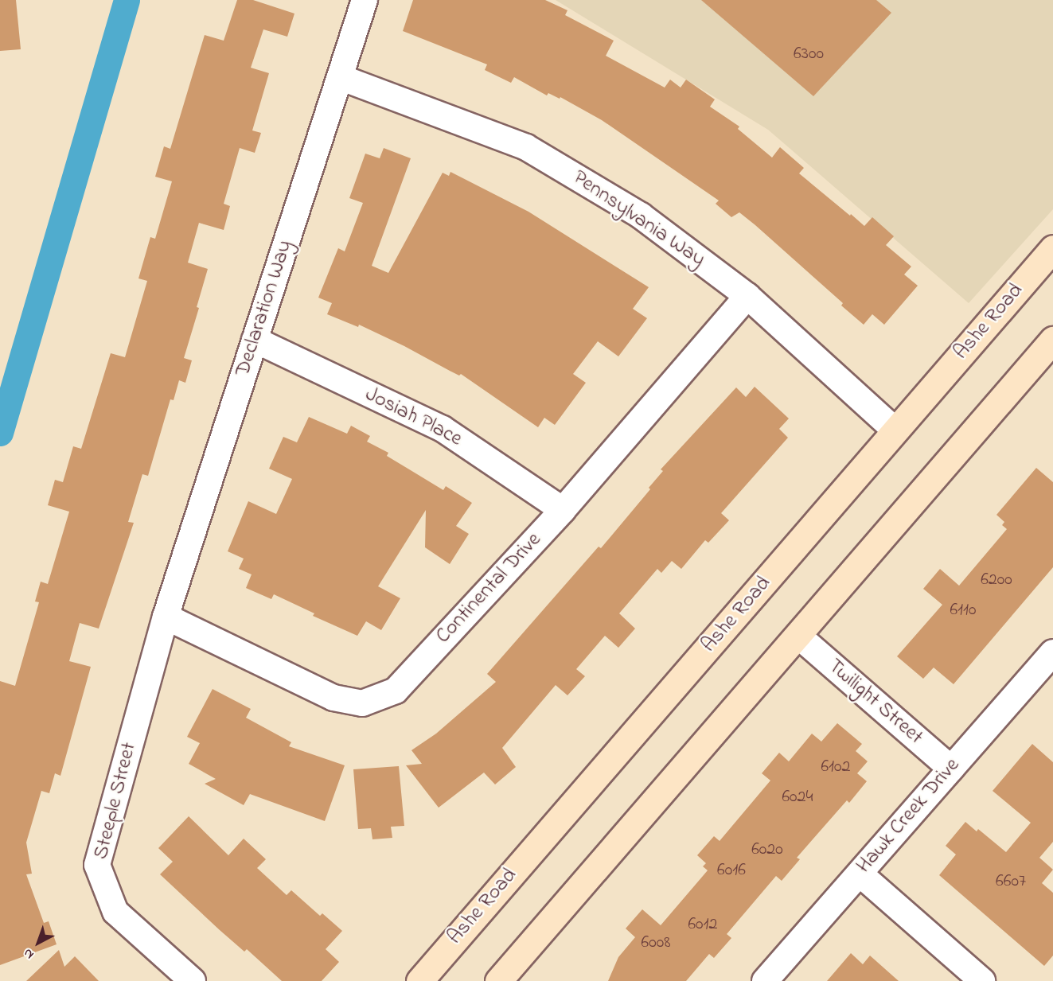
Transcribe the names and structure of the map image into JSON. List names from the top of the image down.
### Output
{
  "streets": {
    "street": [
      "Pennsylvania Way",
      "Declaration Way",
      "Ashe Road",
      "Josiah Place",
      "Continental Drive",
      "Twilight Street",
      "Steeple Street",
      "Hawk Creek Drive"
    ]
  },
  "crossings": [
    ["Pennsylvania Way", "Declaration Way"],
    ["Pennsylvania Way", "Ashe Road"],
    ["Pennsylvania Way", "Continental Drive"],
    ["Declaration Way", "Josiah Place"],
    ["Declaration Way", "Continental Drive"],
    ["Declaration Way", "Steeple Street"],
    ["Josiah Place", "Continental Drive"],
    ["Continental Drive", "Steeple Street"],
    ["Twilight Street", "Hawk Creek Drive"]
  ],
  "house_numbers": [
    "6300",
    "6200",
    "6110",
    "6102",
    "6024",
    "6020",
    "6016",
    "6607",
    "6012",
    "6008"
  ],
  "north": "bottom left"
}
